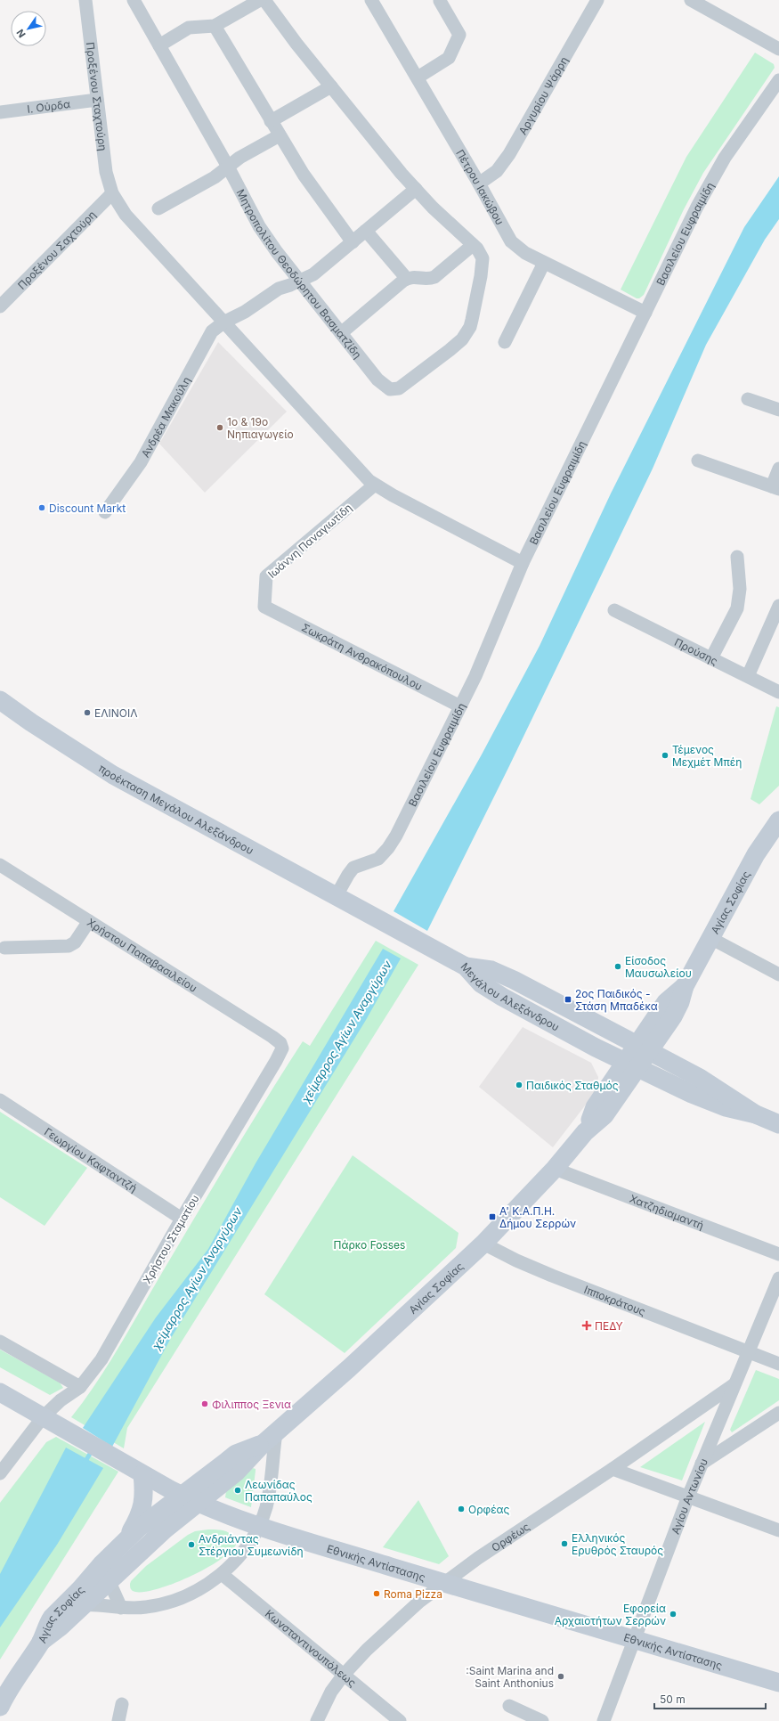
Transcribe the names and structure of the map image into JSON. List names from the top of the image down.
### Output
{
  "streets": {
    "main road": [
      "προέκταση Μεγάλου Αλεξάνδρου",
      "Αγίας Σοφίας",
      "Μεγάλου Αλεξάνδρου",
      "Εθνικής Αντίστασης"
    ],
    "street": [
      "Αργυρίου Ψάρρη",
      "Προξένου Σταχτούρη",
      "Ι. Ούρδα",
      "Πέτρου Ιακώβου",
      "Βασιλείου Ευφραιμίδη",
      "Προξένου Σαχτούρη",
      "Μητροπολίτου Θεοδώρητου Βασματζίδη",
      "Ανδρέα Μακούλη",
      "Ιωάννη Παναγιωτίδη",
      "Προύσης",
      "Σωκράτη Ανθρακόπουλου",
      "Χρήστου Παπαβασιλείου",
      "Γεωργίου Καφταντζή",
      "Χατζηδιαμαντή",
      "Χρήστου Σταματίου",
      "Ιπποκράτους",
      "Αγίου Αντωνίου",
      "Ορφέως",
      "Κωνσταντινουπόλεως"
    ]
  },
  "crossings": [
    ["Αργυρίου Ψάρρη", "Πέτρου Ιακώβου"],
    ["Προξένου Σταχτούρη", "Ι. Ούρδα"],
    ["Προξένου Σταχτούρη", "Προξένου Σαχτούρη"],
    ["Πέτρου Ιακώβου", "Βασιλείου Ευφραιμίδη"],
    ["Βασιλείου Ευφραιμίδη", "Σωκράτη Ανθρακόπουλου"],
    ["Βασιλείου Ευφραιμίδη", "προέκταση Μεγάλου Αλεξάνδρου"],
    ["Μητροπολίτου Θεοδώρητου Βασματζίδη", "Ανδρέα Μακούλη"],
    ["Ιωάννη Παναγιωτίδη", "Σωκράτη Ανθρακόπουλου"],
    ["προέκταση Μεγάλου Αλεξάνδρου", "Μεγάλου Αλεξάνδρου"],
    ["Αγίας Σοφίας", "Μεγάλου Αλεξάνδρου"],
    ["Αγίας Σοφίας", "Χατζηδιαμαντή"],
    ["Αγίας Σοφίας", "Ιπποκράτους"],
    ["Αγίας Σοφίας", "Εθνικής Αντίστασης"],
    ["Χρήστου Παπαβασιλείου", "Χρήστου Σταματίου"],
    ["Γεωργίου Καφταντζή", "Χρήστου Σταματίου"],
    ["Χρήστου Σταματίου", "Εθνικής Αντίστασης"],
    ["Ιπποκράτους", "Αγίου Αντωνίου"],
    ["Αγίου Αντωνίου", "Ορφέως"],
    ["Αγίου Αντωνίου", "Εθνικής Αντίστασης"],
    ["Ορφέως", "Εθνικής Αντίστασης"],
    ["Ορφέως", "Κωνσταντινουπόλεως"]
  ],
  "water": ["χείμαρρος Αγίων Αναργύρων"],
  "parks": ["Πάρκο Fosses"],
  "places": {
    "other": [
      "1ο & 19ο Νηπιαγωγείο",
      "Discount Markt",
      "ΕΛΙΝΟΙΛ",
      "Τέμενος Μεχμέτ Μπέη",
      "Είσοδος Μαυσωλείου",
      "Παιδικός Σταθμός",
      "Φιλιππος Ξενια",
      "Λεωνίδας Παπαπαύλος",
      "Ορφέας",
      "Ελληνικός Ερυθρός Σταυρός",
      "Ανδριάντας Στέργιου Συμεωνίδη",
      "Roma Pizza",
      "Εφορεία Αρχαιοτήτων Σερρών",
      ":Saint Marina and Saint Anthonius"
    ],
    "transit": ["2ος Παιδικός - Στάση Μπαδέκα", "Α' Κ.Α.Π.Η. Δήμου Σερρών"],
    "health": ["ΠΕΔΥ"]
  },
  "scale_bar": "50 m",
  "north": "bottom left"
}
